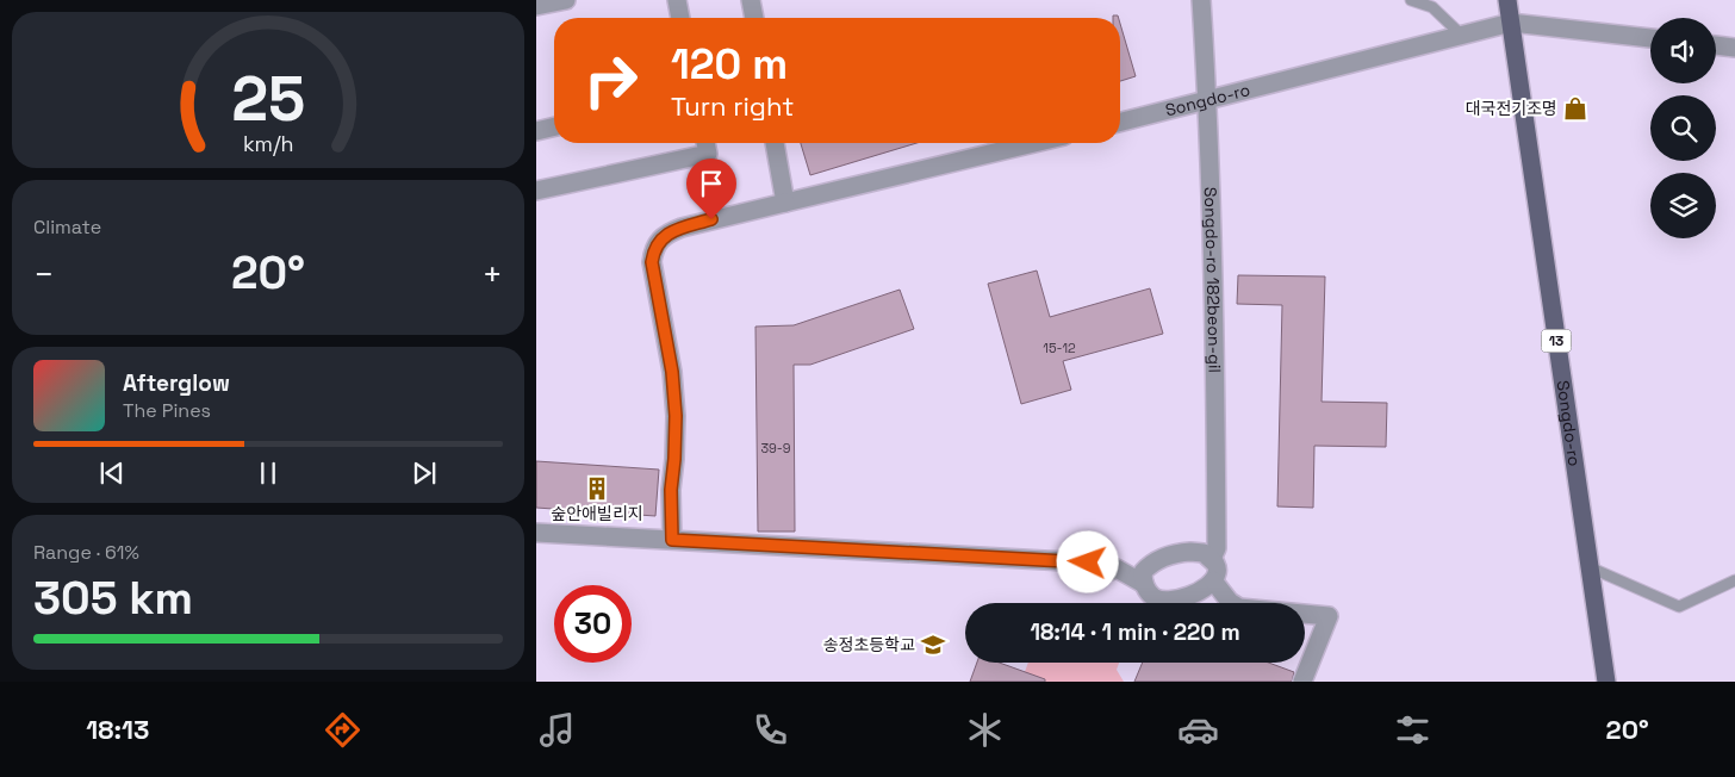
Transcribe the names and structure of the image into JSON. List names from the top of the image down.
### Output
{
  "streets": {
    "main road": ["Songdo-ro", "13"],
    "street": ["Songdo-ro 182beon-gil"]
  },
  "crossings": [
    ["Songdo-ro", "Songdo-ro 182beon-gil"]
  ],
  "places": {
    "shop": ["대국전기조명"],
    "building": ["숲안애빌리지"],
    "school or university": ["송정초등학교"]
  },
  "house_numbers": ["15-12", "39-9"],
  "page": {
    "turn": ["120 m", "Turn right"],
    "tile": [
      "Climate",
      ["Range · 61%", "305 km"]
    ],
    "heat": ["−", "20°", "+"],
    "song": ["Afterglow", "The Pines"],
    "limit": "30",
    "trip": "18:14 · 1 min · 220 m",
    "tabs": ["18:13", "20°"],
    "gauge": ["25", "km/h"]
  }
}
